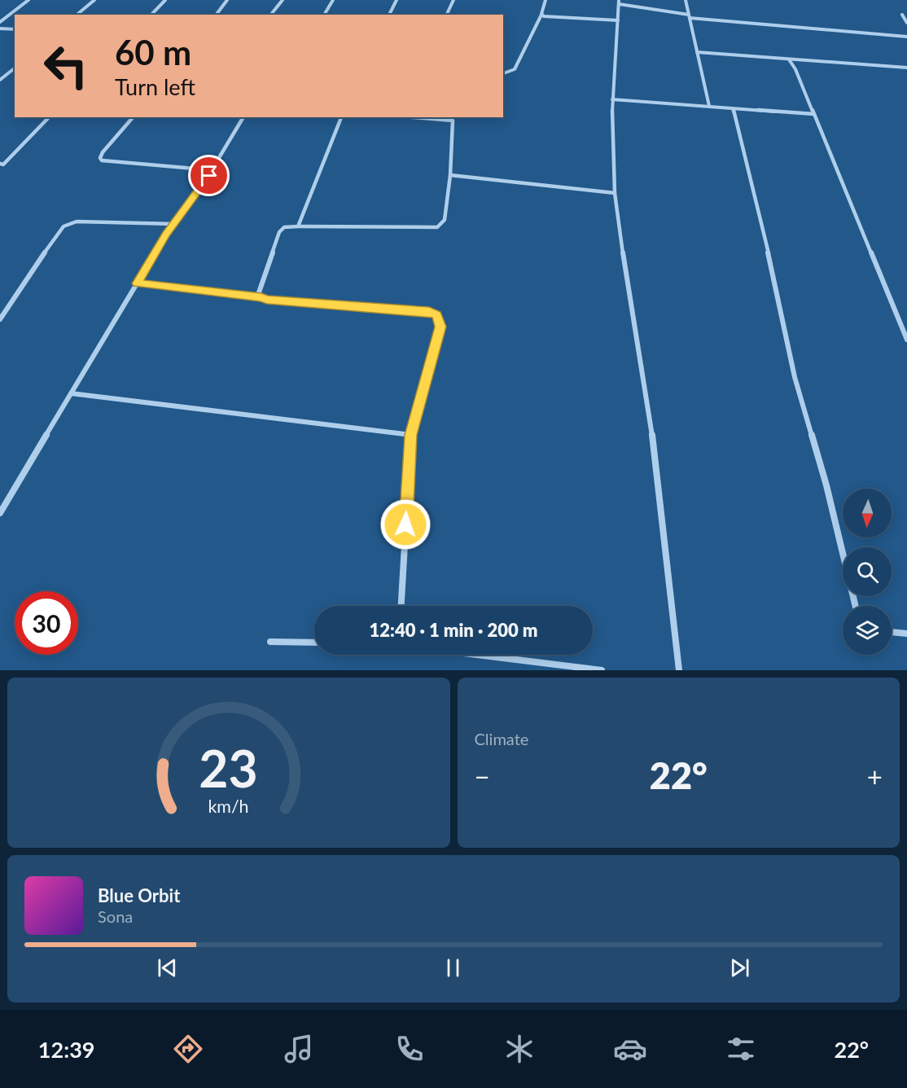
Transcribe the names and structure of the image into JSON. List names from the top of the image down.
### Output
{
  "north": "bottom",
  "page": {
    "turn": ["60 m", "Turn left"],
    "limit": "30",
    "trip": "12:40 · 1 min · 200 m",
    "tile": "Climate",
    "heat": ["−", "22°", "+"],
    "song": ["Blue Orbit", "Sona"],
    "tabs": ["12:39", "22°"],
    "gauge": ["23", "km/h"]
  }
}
